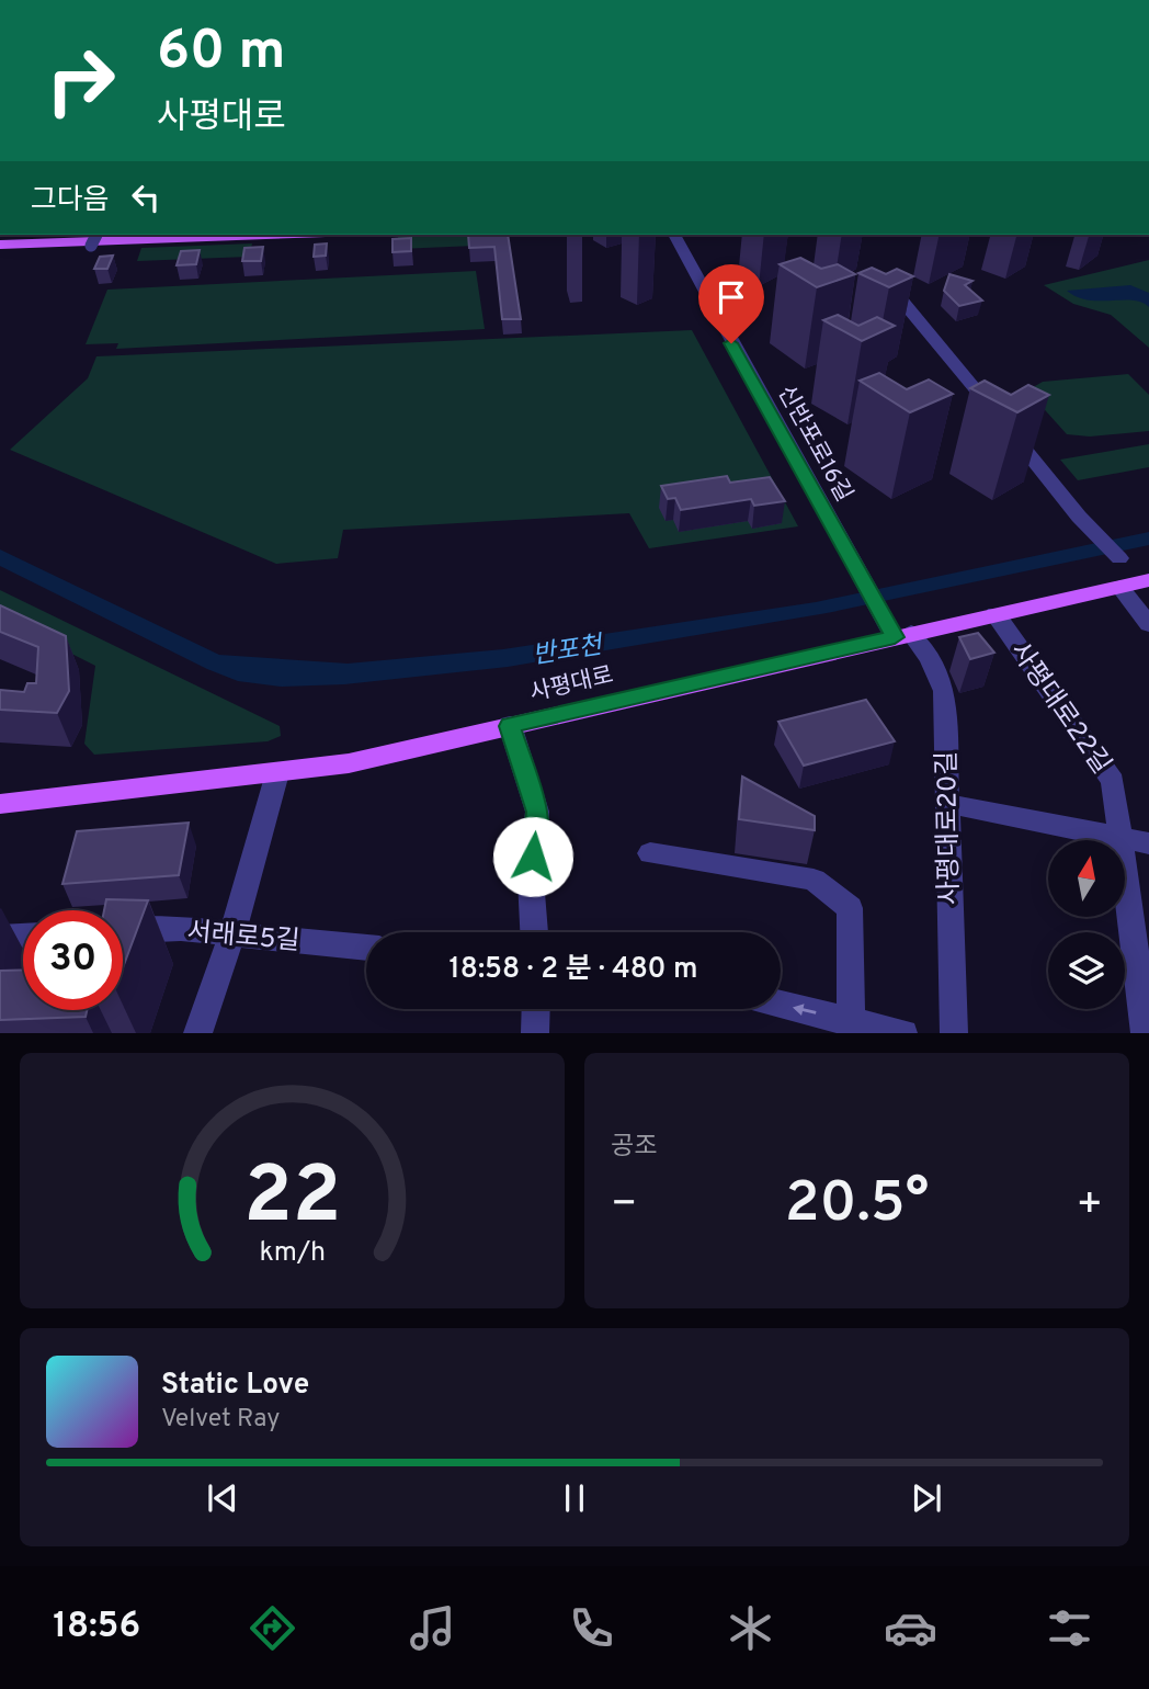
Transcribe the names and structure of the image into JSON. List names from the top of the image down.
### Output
{
  "streets": {
    "main road": ["사평대로"],
    "street": [
      "신반포로16길",
      "사평대로22길",
      "사평대로20길",
      "서래로5길"
    ]
  },
  "crossings": [
    ["신반포로16길", "사평대로"],
    ["신반포로16길", "사평대로20길"],
    ["사평대로", "사평대로22길"],
    ["사평대로", "사평대로20길"]
  ],
  "water": ["반포천"],
  "north": "top",
  "page": {
    "turn": ["60 m", "사평대로"],
    "then": "그다음",
    "limit": "30",
    "trip": "18:58 · 2 분 · 480 m",
    "tile": "공조",
    "heat": ["−", "20.5°", "+"],
    "song": ["Static Love", "Velvet Ray"],
    "tabs": "18:56",
    "gauge": ["22", "km/h"]
  }
}
